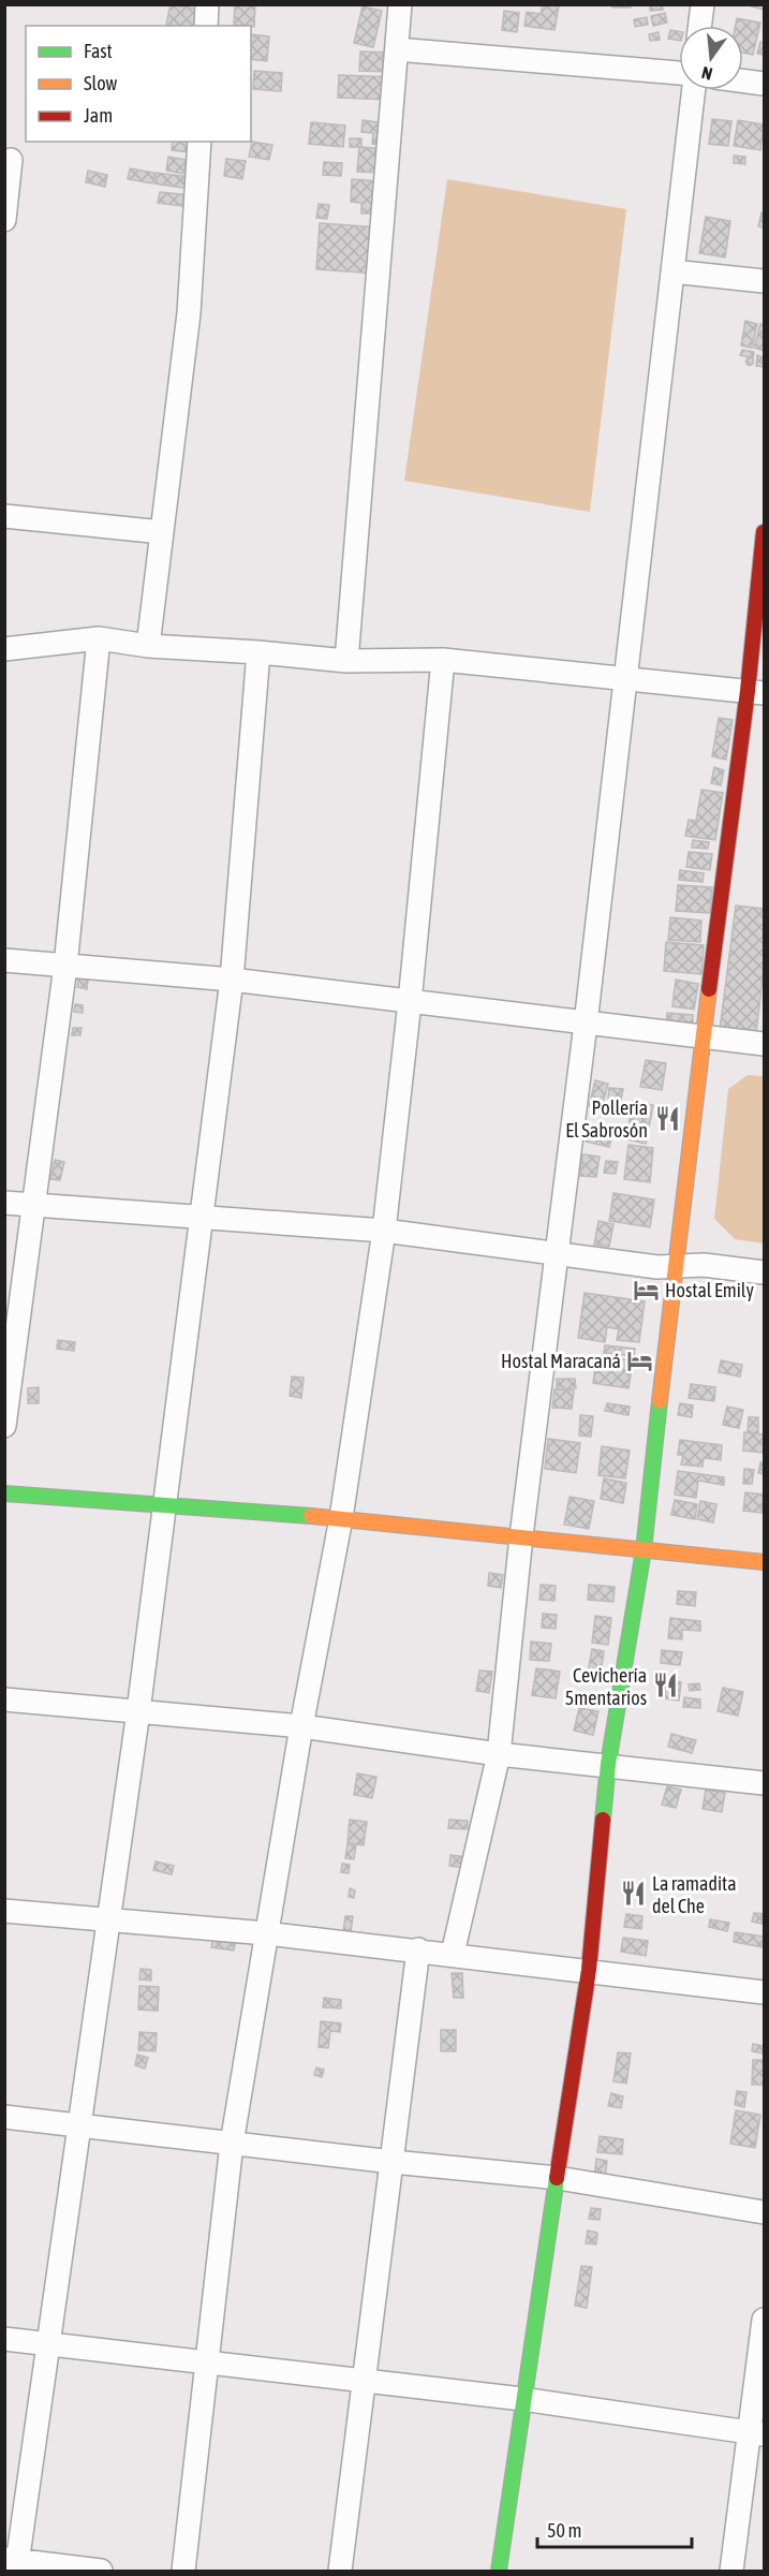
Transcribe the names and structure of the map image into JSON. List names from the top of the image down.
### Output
{
  "places": {
    "restaurant": ["Pollería El Sabrosón", "Cevichería 5mentarios", "La ramadita del Che"],
    "hotel": ["Hostal Emily", "Hostal Maracaná"]
  },
  "legend": ["Fast", "Slow", "Jam"],
  "scale_bar": "50 m",
  "north": "bottom"
}
